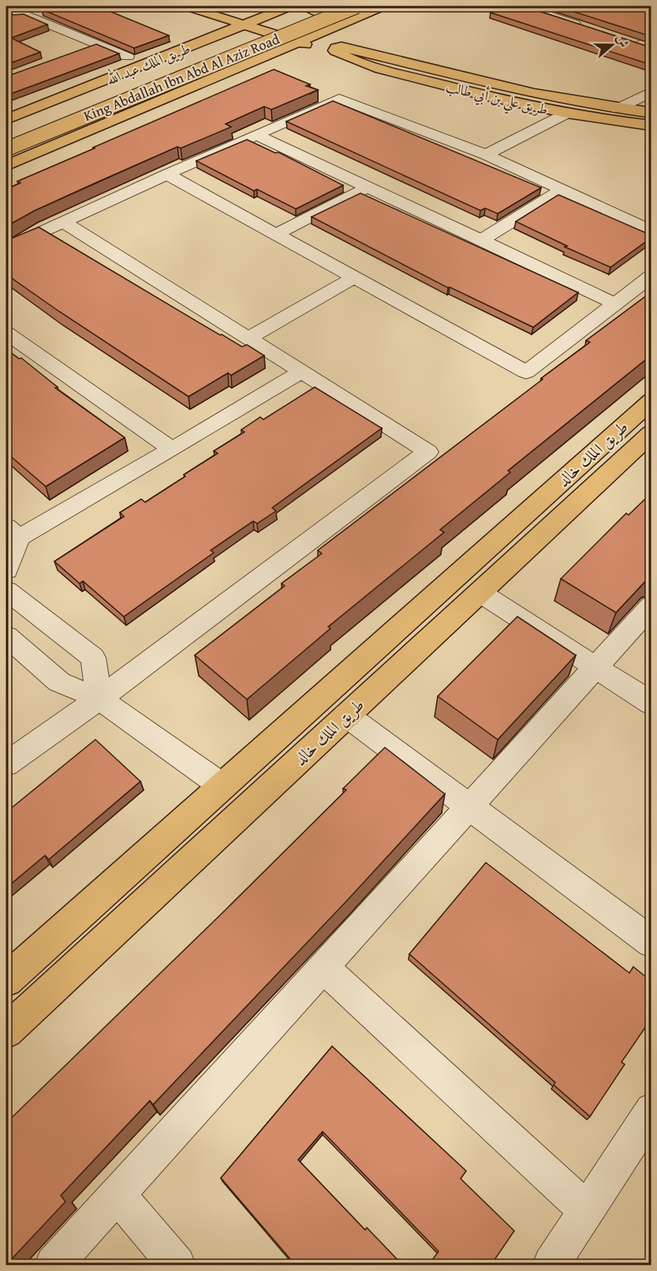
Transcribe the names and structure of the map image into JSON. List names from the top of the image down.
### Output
{
  "streets": {
    "main road": [
      "طريق الملك عبد الله",
      "King Abdallah Ibn Abd Al Aziz Road",
      "طريق علي بن أبي طالب",
      "طريق الملك خالد"
    ]
  },
  "crossings": [
    ["طريق الملك عبد الله", "طريق علي بن أبي طالب"]
  ],
  "north": "right"
}
